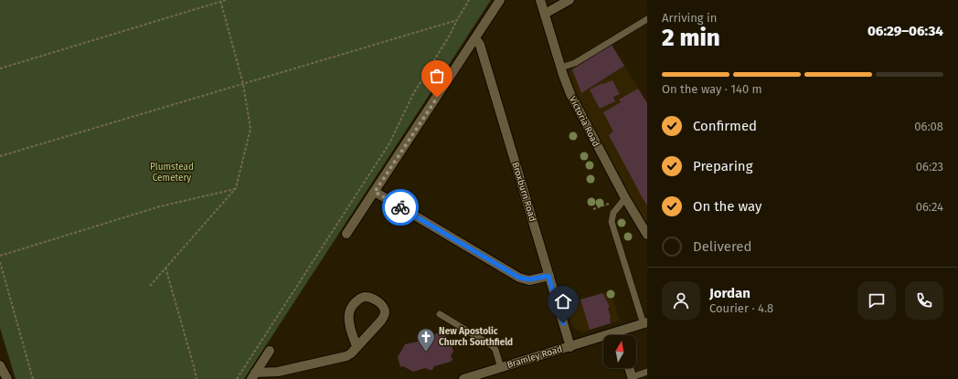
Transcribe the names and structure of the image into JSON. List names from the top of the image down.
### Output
{
  "streets": {
    "street": ["Victoria Road", "Broxburn Road", "Bramley Road"]
  },
  "crossings": [
    ["Broxburn Road", "Bramley Road"]
  ],
  "parks": ["Plumstead Cemetery"],
  "places": {
    "church": ["New Apostolic Church Southfield"]
  },
  "north": "top",
  "page": {
    "heading": ["2 min", "Arriving in", "06:29–06:34"],
    "panel": ["Jordan", "Courier · 4.8"],
    "bar": "On the way · 140 m",
    "list": [
      ["Confirmed", "06:08"],
      ["Preparing", "06:23"],
      ["On the way", "06:24"],
      "Delivered"
    ]
  }
}
